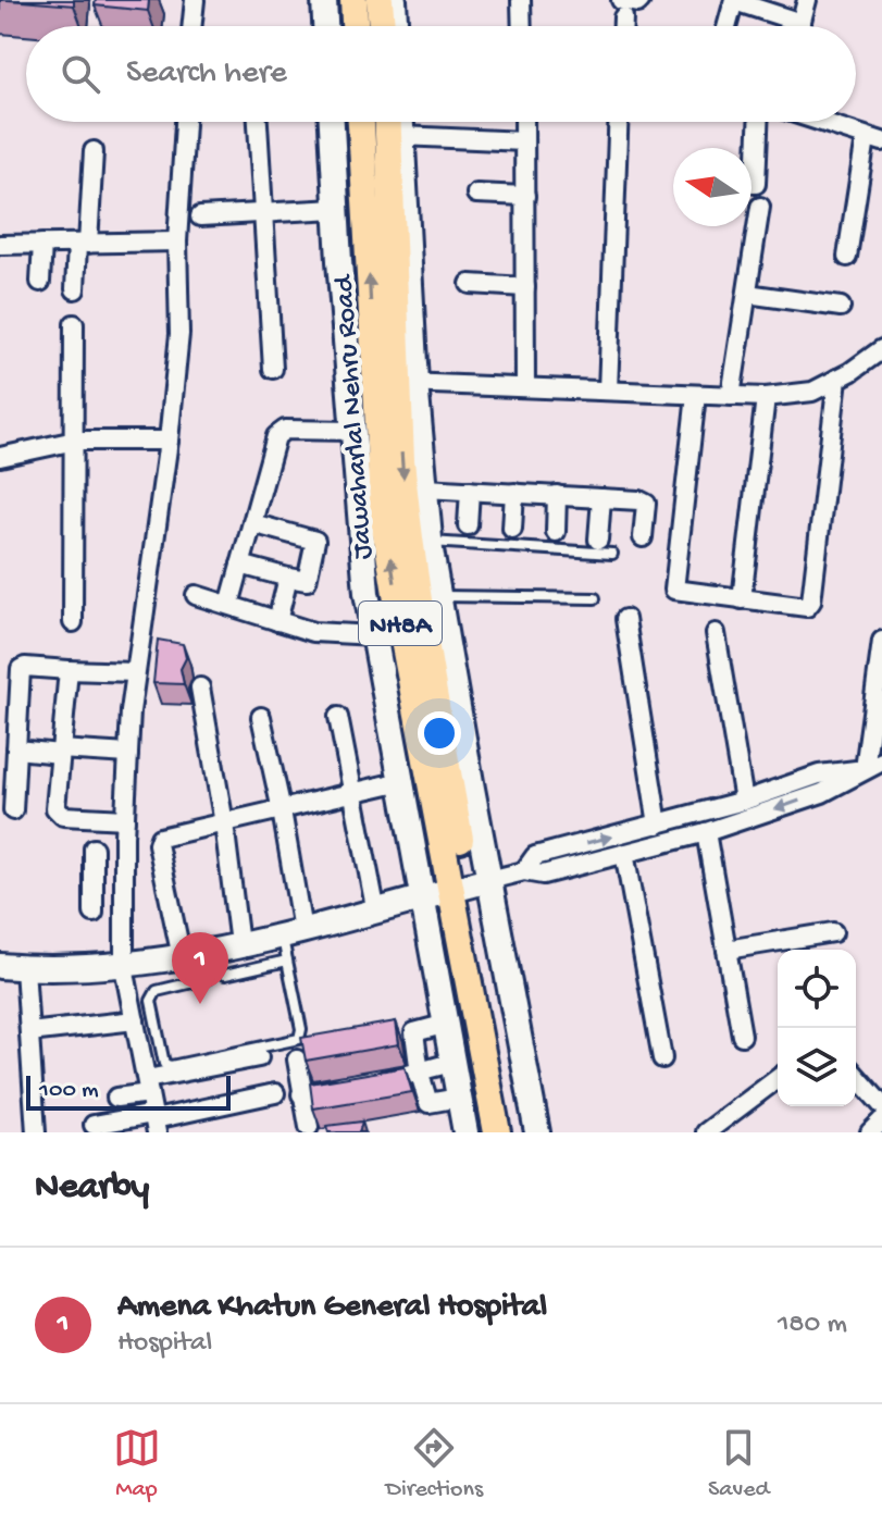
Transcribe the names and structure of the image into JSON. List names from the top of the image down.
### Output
{
  "streets": {
    "main road": ["Jawaharlal Nehru Road", "NH8A"]
  },
  "scale_bar": "100 m",
  "north": "left",
  "page": {
    "search": "Search here",
    "pins": "1",
    "scale": "100 m",
    "heading": "Nearby",
    "list": [
      {
        "mark": "1",
        "name": "Amena Khatun General Hospital",
        "note": "Hospital",
        "value": "180 m"
      }
    ],
    "nav": ["Map", "Directions", "Saved"]
  }
}
